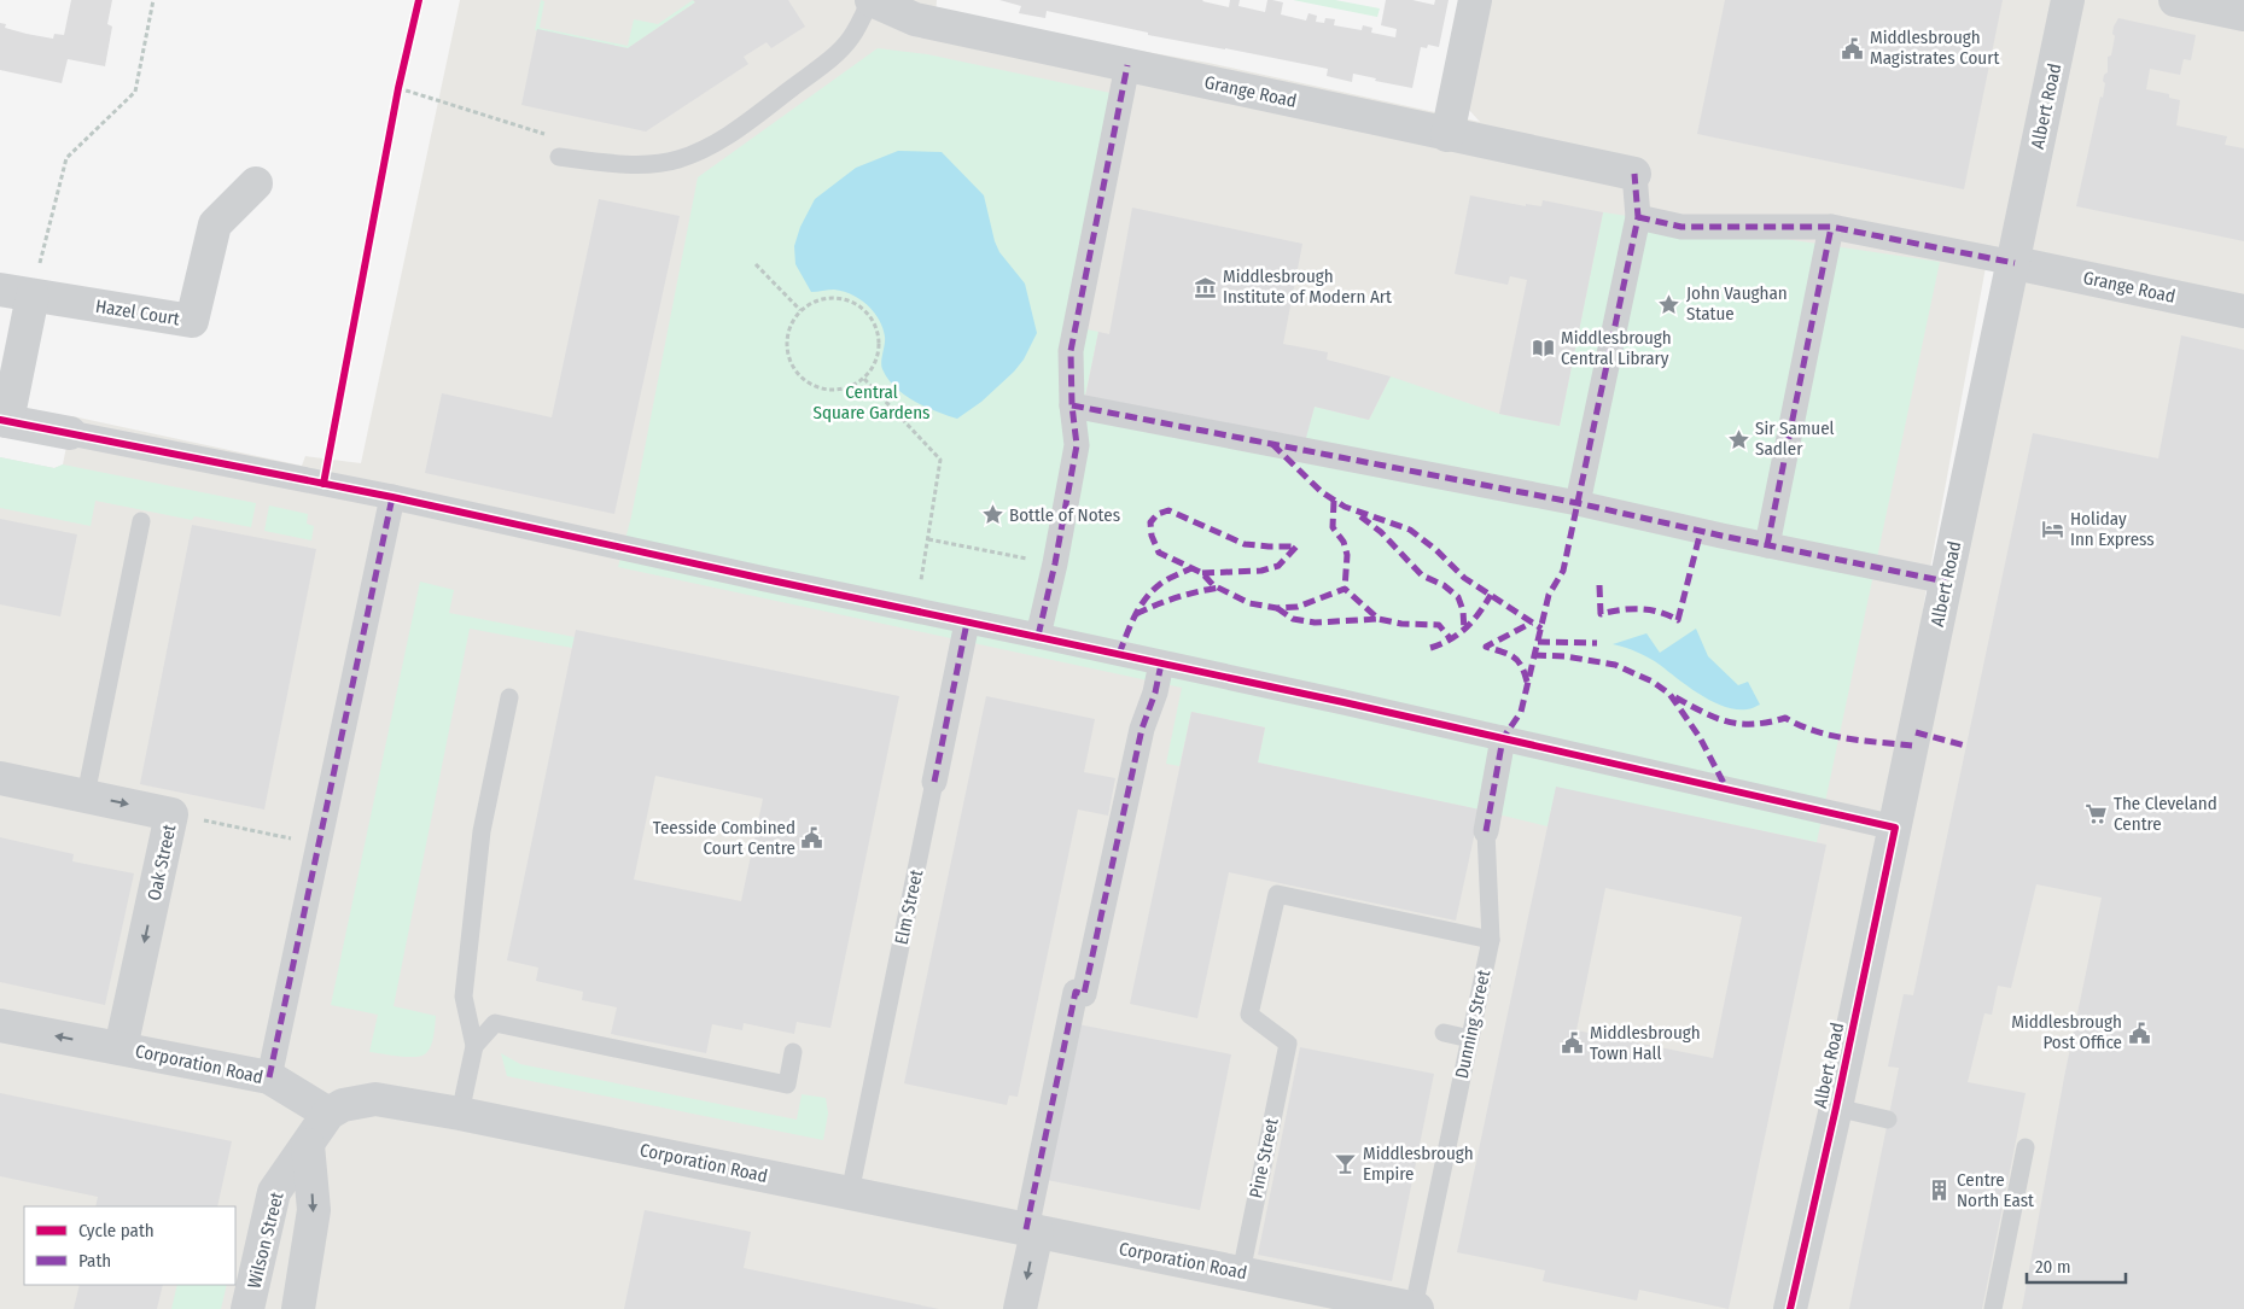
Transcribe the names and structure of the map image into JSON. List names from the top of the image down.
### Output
{
  "streets": {
    "street": [
      "Grange Road",
      "Albert Road",
      "Hazel Court",
      "Oak Street",
      "Elm Street",
      "Dunning Street",
      "Corporation Road",
      "Wilson Street"
    ],
    "lane": ["Pine Street"]
  },
  "crossings": [
    ["Grange Road", "Albert Road"],
    ["Oak Street", "Corporation Road"],
    ["Elm Street", "Corporation Road"],
    ["Dunning Street", "Corporation Road"],
    ["Dunning Street", "Pine Street"],
    ["Corporation Road", "Pine Street"],
    ["Corporation Road", "Wilson Street"]
  ],
  "parks": ["Central Square Gardens"],
  "places": {
    "public building": [
      "Middlesbrough Magistrates Court",
      "Teesside Combined Court Centre",
      "Middlesbrough Post Office",
      "Middlesbrough Town Hall"
    ],
    "museum": ["Middlesbrough Institute of Modern Art"],
    "place": ["John Vaughan Statue", "Sir Samuel Sadler", "Bottle of Notes"],
    "library": ["Middlesbrough Central Library"],
    "hotel": ["Holiday Inn Express"],
    "supermarket": ["The Cleveland Centre"],
    "bar": ["Middlesbrough Empire"],
    "building": ["Centre North East"]
  },
  "legend": ["Cycle path", "Path"],
  "scale_bar": "20 m"
}
